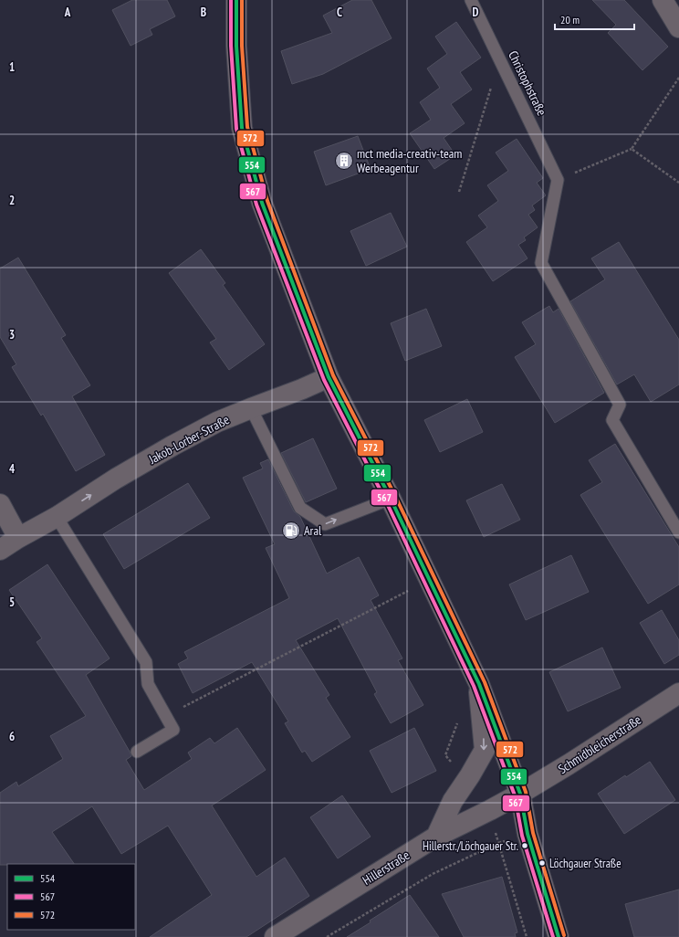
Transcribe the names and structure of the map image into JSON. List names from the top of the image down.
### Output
{
  "streets": {
    "street": ["Jakob-Lorber-Straße", "Schmidbleicherstraße", "Hillerstraße"],
    "lane": ["Christophstraße"]
  },
  "crossings": [
    ["Schmidbleicherstraße", "Hillerstraße"]
  ],
  "one_way": ["Jakob-Lorber-Straße"],
  "places": {
    "building": ["mct media-creativ-team Werbeagentur"],
    "fuel station": ["Aral"],
    "other": ["Hillerstr./Löchgauer Str.", "Löchgauer Straße"]
  },
  "lines": ["transit line 554", "transit line 567", "transit line 572"],
  "legend": ["554", "567", "572"],
  "scale_bar": "20 m",
  "grid": {
    "columns": [
      "A",
      "B",
      "C",
      "D"
    ],
    "rows": [
      "1",
      "2",
      "3",
      "4",
      "5",
      "6"
    ]
  }
}
